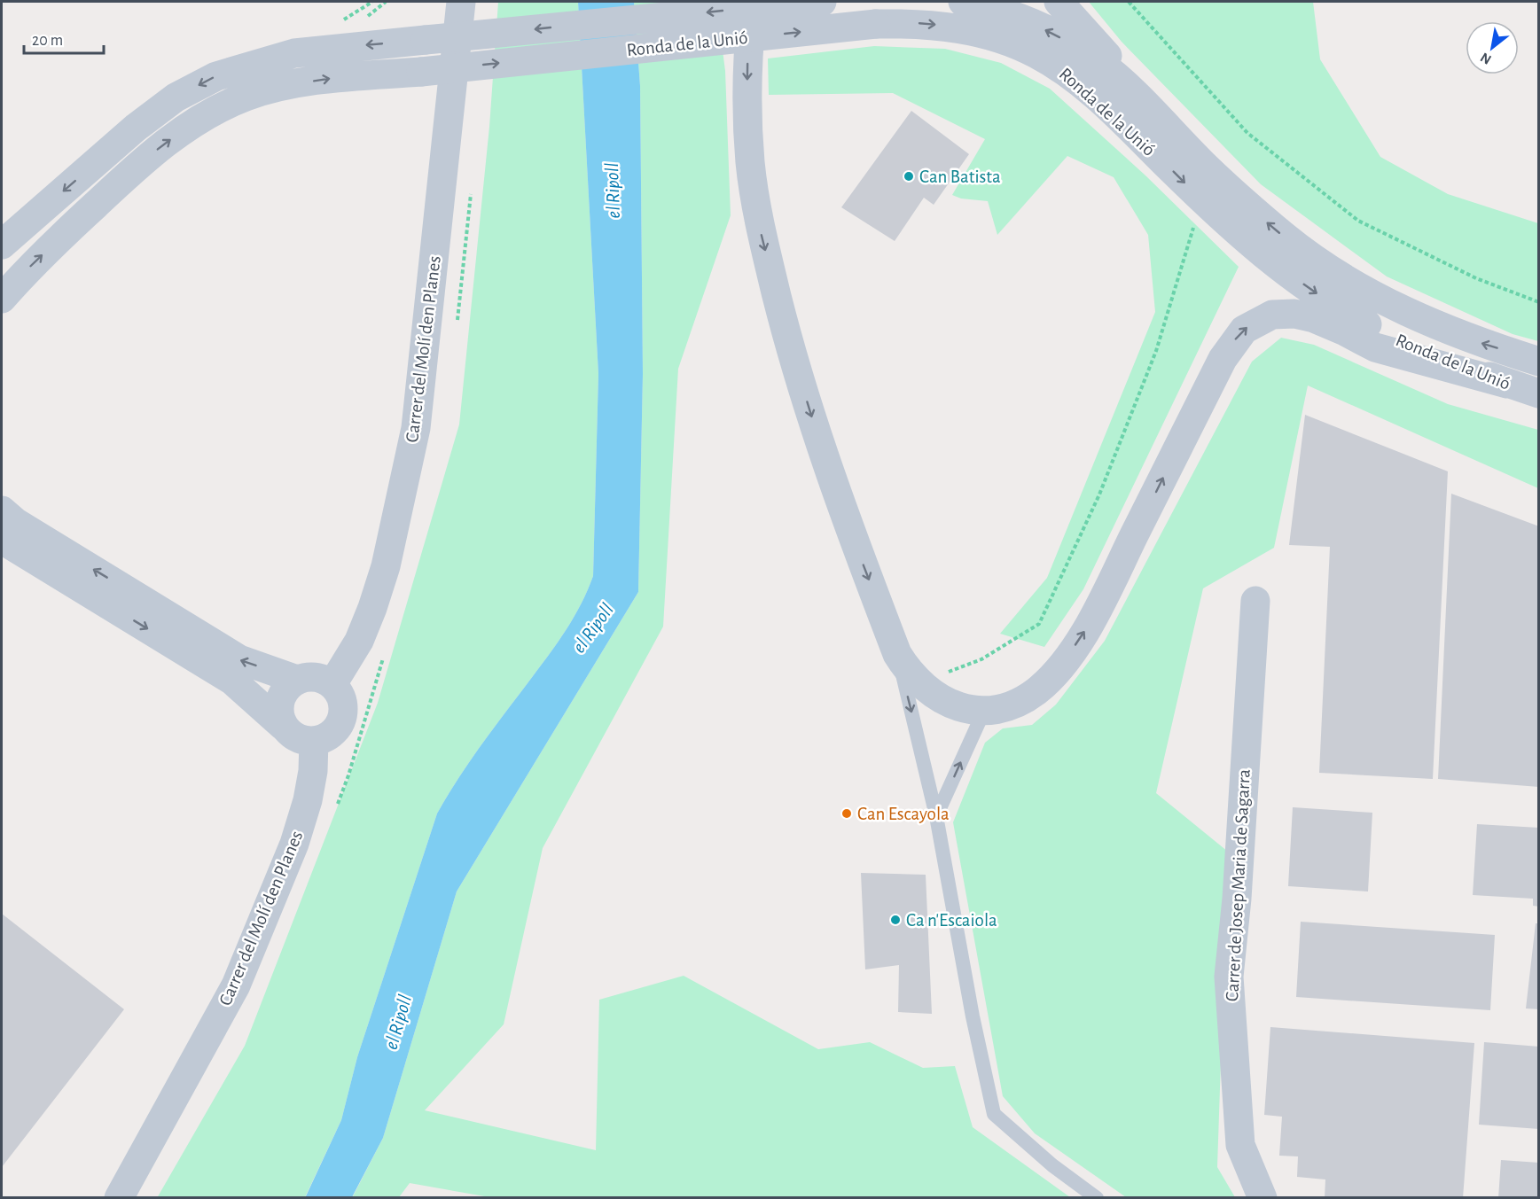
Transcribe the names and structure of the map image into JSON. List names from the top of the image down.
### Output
{
  "streets": {
    "street": ["Ronda de la Unió", "Carrer del Molí den Planes", "Carrer de Josep Maria de Sagarra"]
  },
  "water": ["el Ripoll"],
  "places": ["Can Batista", "Can Escayola", "Ca n'Escaiola"],
  "scale_bar": "20 m",
  "north": "bottom left"
}
